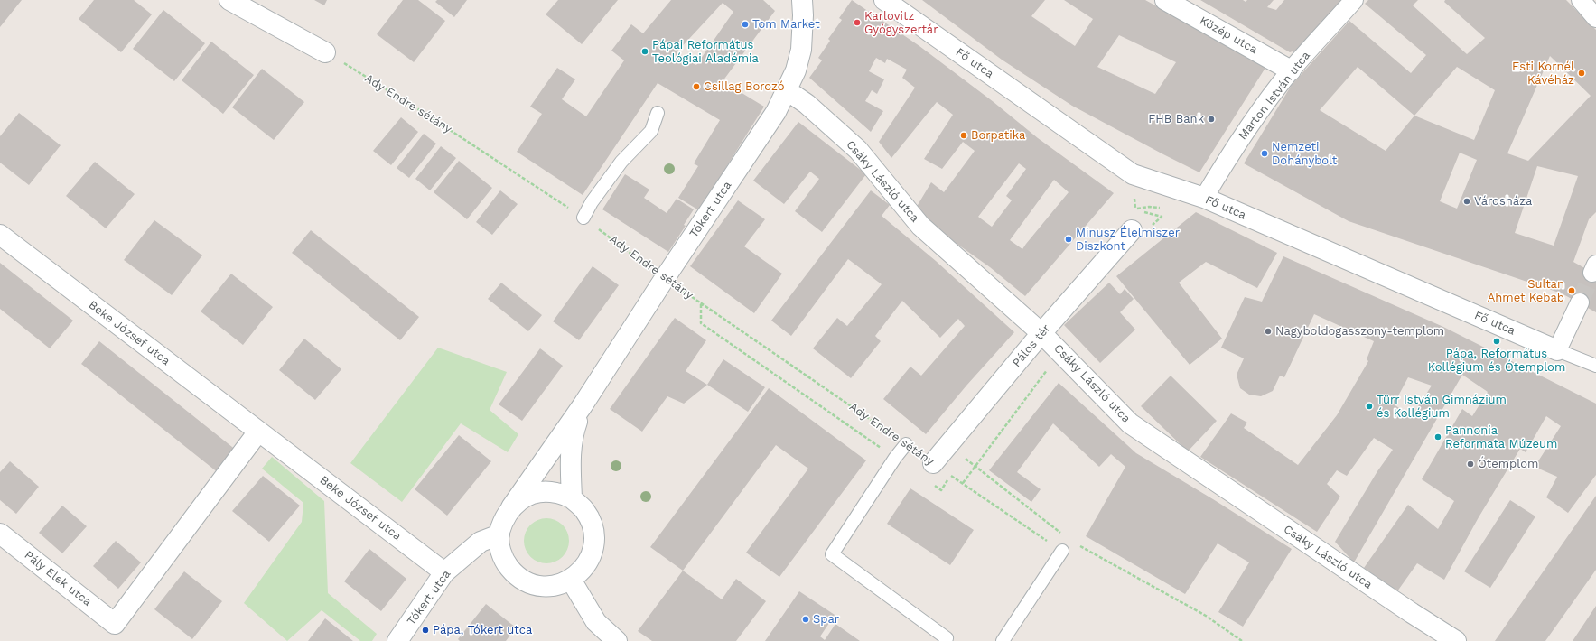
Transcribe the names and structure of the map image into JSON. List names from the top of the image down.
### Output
{
  "streets": {
    "street": [
      "Közép utca",
      "Fő utca",
      "Márton István utca",
      "Csáky László utca",
      "Tókert utca",
      "Beke József utca",
      "Pálos tér",
      "Pály Elek utca"
    ],
    "path": ["Ady Endre sétány"]
  },
  "crossings": [
    ["Közép utca", "Márton István utca"],
    ["Fő utca", "Márton István utca"],
    ["Ady Endre sétány", "Tókert utca"],
    ["Csáky László utca", "Tókert utca"],
    ["Csáky László utca", "Pálos tér"],
    ["Tókert utca", "Beke József utca"],
    ["Beke József utca", "Pály Elek utca"]
  ],
  "places": [
    "Karlovitz Gyógyszertár",
    "Tom Market",
    "Pápai Református Teológiai Aladémia",
    "Esti Kornél Kávéház",
    "Csillag Borozó",
    "FHB Bank",
    "Borpatika",
    "Nemzeti Dohánybolt",
    "Városháza",
    "Minusz Élelmiszer Diszkont",
    "Sultan Ahmet Kebab",
    "Nagyboldogasszony-templom",
    "Pápa, Református Kollégium és Ótemplom",
    "Türr István Gimnázium és Kollégium",
    "Pannonia Reformata Múzeum",
    "Ótemplom",
    "Spar",
    "Pápa, Tókert utca"
  ]
}
